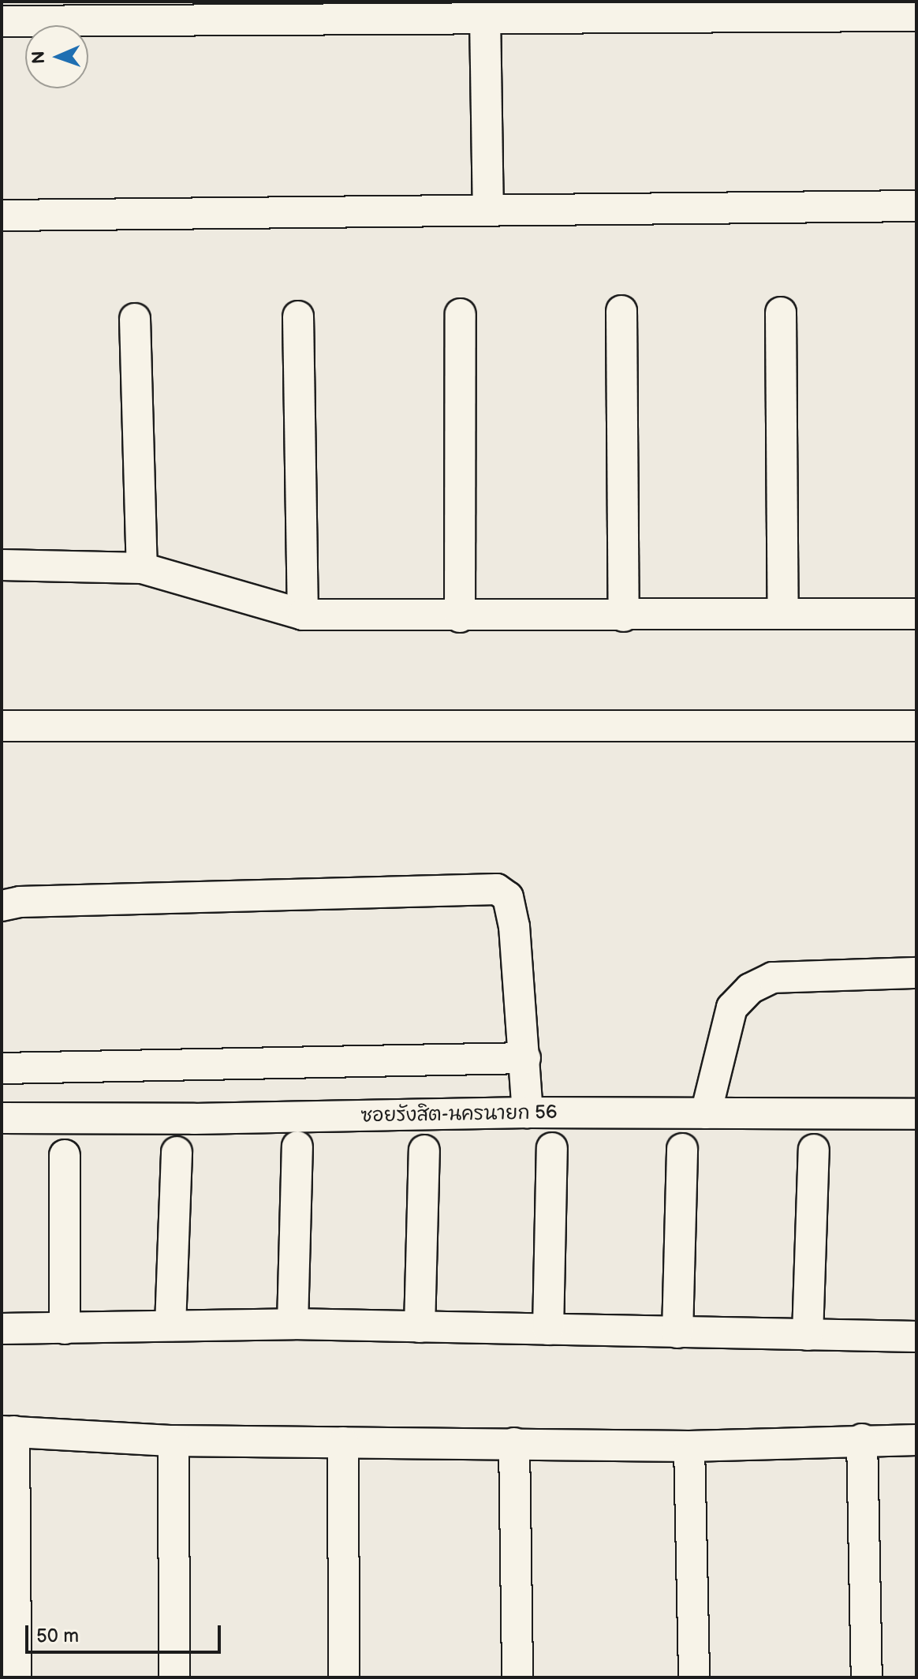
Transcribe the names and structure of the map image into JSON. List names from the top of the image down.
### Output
{
  "streets": {
    "street": ["ซอยรังสิต-นครนายก 56"]
  },
  "scale_bar": "50 m",
  "north": "left"
}
